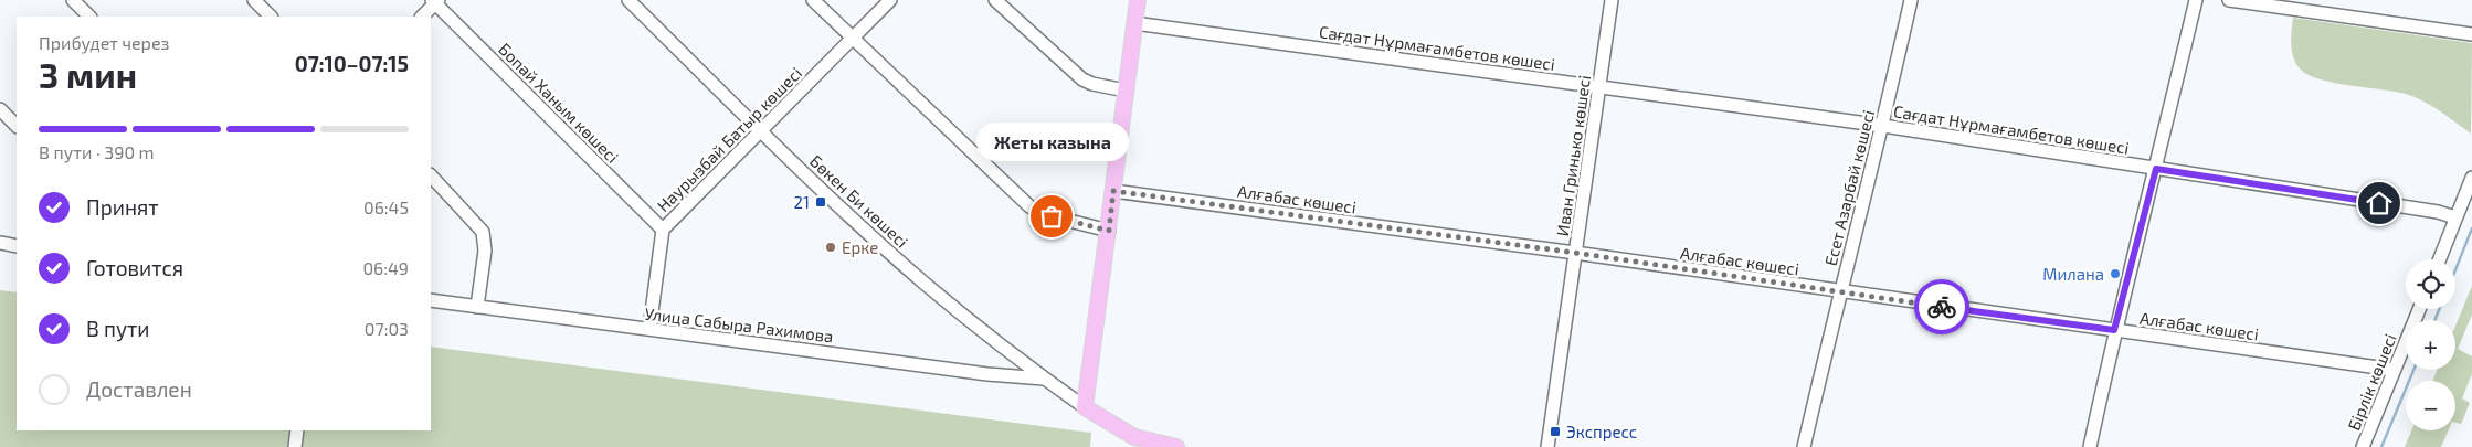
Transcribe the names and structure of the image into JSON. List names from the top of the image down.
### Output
{
  "streets": {
    "street": [
      "Сағдат Нұрмағамбетов көшесі",
      "Бопай Ханым көшесі",
      "Наурызбай Батыр көшесі",
      "Иван Гринько көшесі",
      "Есет Азарбай көшесі",
      "Алғабас көшесі",
      "Бөкен Би көшесі",
      "Улица Сабыра Рахимова",
      "Бірлік көшесі"
    ]
  },
  "crossings": [
    ["Сағдат Нұрмағамбетов көшесі", "Иван Гринько көшесі"],
    ["Сағдат Нұрмағамбетов көшесі", "Есет Азарбай көшесі"],
    ["Бопай Ханым көшесі", "Наурызбай Батыр көшесі"],
    ["Наурызбай Батыр көшесі", "Бөкен Би көшесі"],
    ["Наурызбай Батыр көшесі", "Улица Сабыра Рахимова"],
    ["Иван Гринько көшесі", "Алғабас көшесі"],
    ["Есет Азарбай көшесі", "Алғабас көшесі"],
    ["Алғабас көшесі", "Бірлік көшесі"],
    ["Бөкен Би көшесі", "Улица Сабыра Рахимова"]
  ],
  "places": {
    "transit": ["21", "Экспресс"],
    "other": ["Жеты казына", "Ерке", "Милана"]
  },
  "page": {
    "heading": ["3 мин", "Прибудет через", "07:10–07:15"],
    "bar": "В пути · 390 m",
    "bubble": "Жеты казына",
    "list": [
      ["Принят", "06:45"],
      ["Готовится", "06:49"],
      ["В пути", "07:03"],
      "Доставлен"
    ],
    "map_buttons": ["+", "−"]
  }
}
